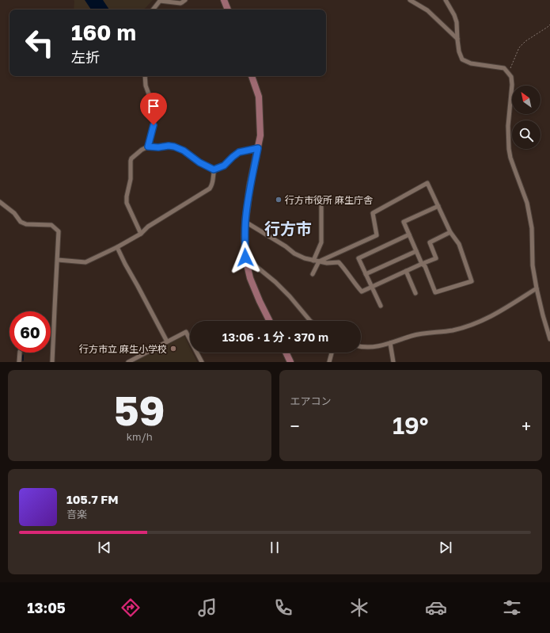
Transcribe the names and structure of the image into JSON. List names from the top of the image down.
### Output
{
  "districts": ["行方市"],
  "places": ["行方市役所 麻生庁舎", "行方市立 麻生小学校"],
  "north": "top left",
  "page": {
    "turn": ["160 m", "左折"],
    "limit": "60",
    "trip": "13:06 · 1 分 · 370 m",
    "tile": [
      ["59", "km/h"],
      "エアコン"
    ],
    "heat": ["−", "19°", "+"],
    "song": ["105.7 FM", "音楽"],
    "tabs": "13:05"
  }
}
